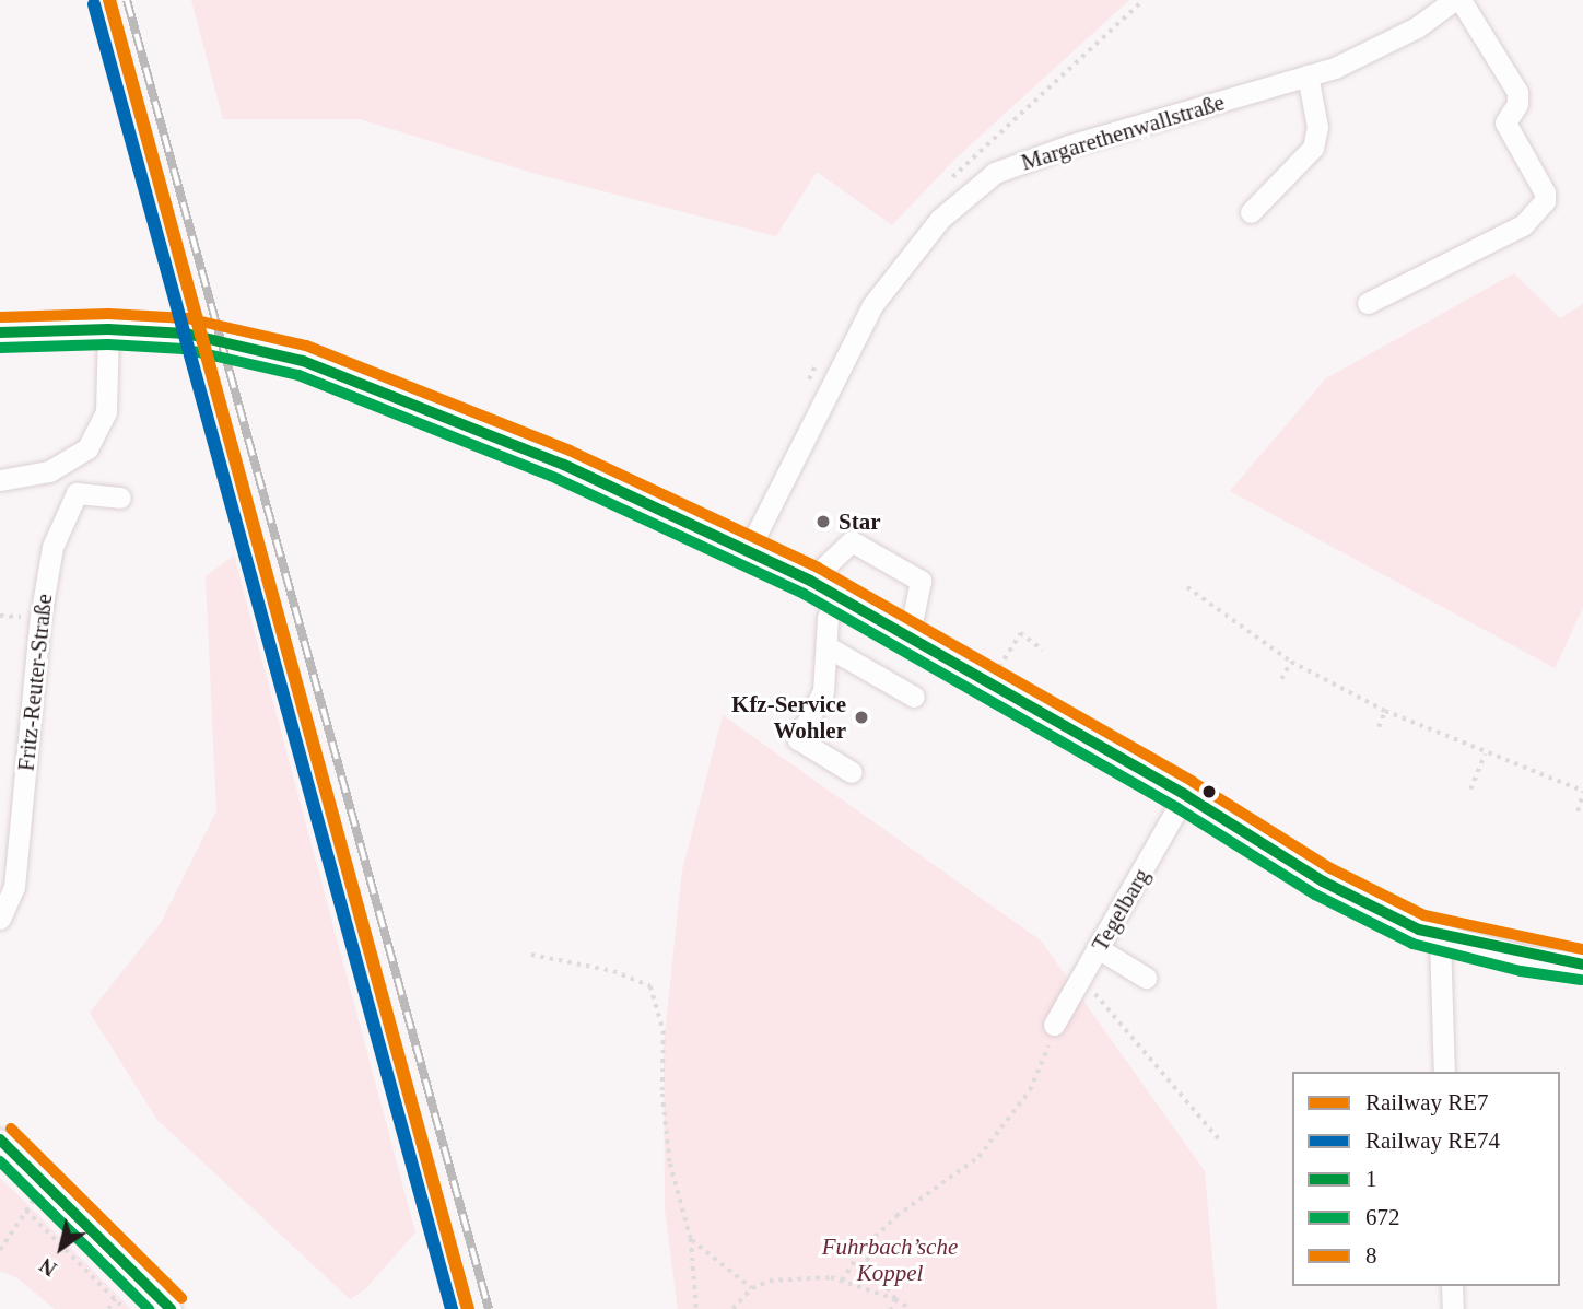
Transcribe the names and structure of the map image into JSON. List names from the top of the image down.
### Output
{
  "streets": {
    "street": ["Margarethenwallstraße", "Fritz-Reuter-Straße", "Tegelbarg"]
  },
  "parks": ["Fuhrbach’sche Koppel"],
  "places": ["Star", "Kfz-Service Wohler"],
  "lines": [
    "rail line RE7",
    "rail line RE74",
    "transit line 8",
    "transit line 1",
    "transit line 672"
  ],
  "legend": [
    "Railway RE7",
    "Railway RE74",
    "1",
    "672",
    "8"
  ],
  "north": "bottom left"
}
